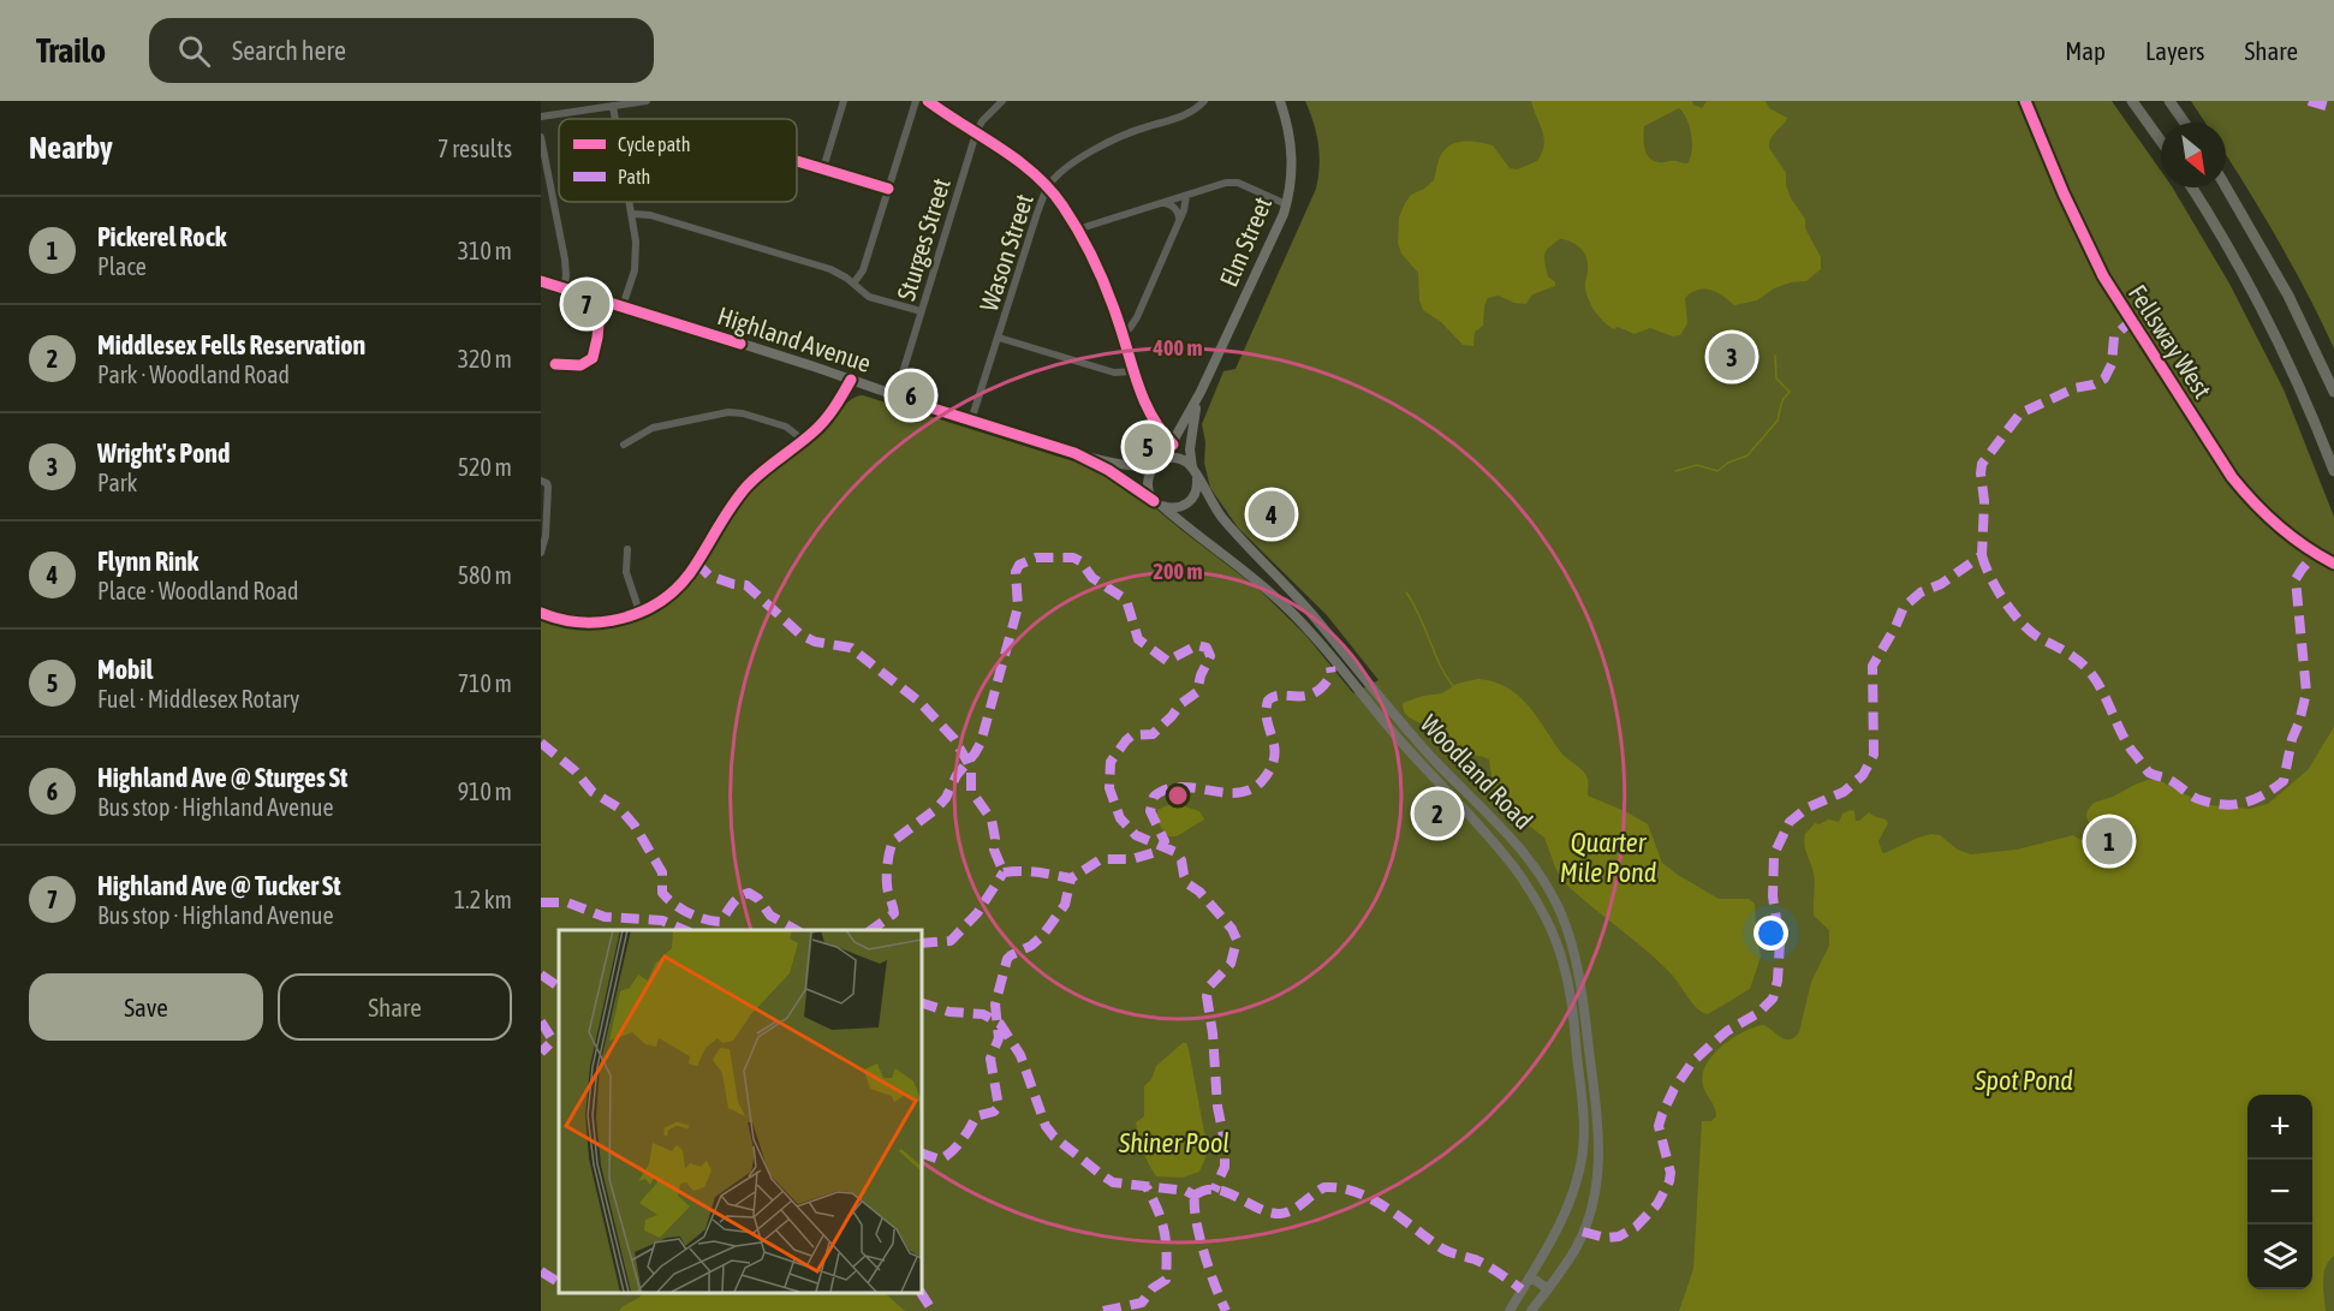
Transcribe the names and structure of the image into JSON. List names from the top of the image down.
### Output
{
  "streets": {
    "main road": [
      "Elm Street",
      "Highland Avenue",
      "Fellsway West",
      "Woodland Road"
    ],
    "street": ["Sturges Street", "Wason Street"]
  },
  "crossings": [
    ["Sturges Street", "Highland Avenue"],
    ["Elm Street", "Highland Avenue"],
    ["Elm Street", "Woodland Road"],
    ["Wason Street", "Highland Avenue"],
    ["Highland Avenue", "Woodland Road"]
  ],
  "water": ["Quarter Mile Pond", "Spot Pond", "Shiner Pool"],
  "legend": ["Cycle path", "Path"],
  "north": "bottom right",
  "page": {
    "header": "Trailo",
    "search": "Search here",
    "nav": ["Map", "Layers", "Share"],
    "heading": ["Nearby", "7 results"],
    "list": [
      {
        "mark": "1",
        "name": "Pickerel Rock",
        "note": "Place",
        "value": "310 m"
      },
      {
        "mark": "2",
        "name": "Middlesex Fells Reservation",
        "note": "Park · Woodland Road",
        "value": "320 m"
      },
      {
        "mark": "3",
        "name": "Wright's Pond",
        "note": "Park",
        "value": "520 m"
      },
      {
        "mark": "4",
        "name": "Flynn Rink",
        "note": "Place · Woodland Road",
        "value": "580 m"
      },
      {
        "mark": "5",
        "name": "Mobil",
        "note": "Fuel · Middlesex Rotary",
        "value": "710 m"
      },
      {
        "mark": "6",
        "name": "Highland Ave @ Sturges St",
        "note": "Bus stop · Highland Avenue",
        "value": "910 m"
      },
      {
        "mark": "7",
        "name": "Highland Ave @ Tucker St",
        "note": "Bus stop · Highland Avenue",
        "value": "1.2 km"
      }
    ],
    "pins": [
      "7",
      "3",
      "6",
      "5",
      "4",
      "2",
      "1"
    ],
    "buttons": ["Save", "Share"],
    "map_buttons": ["+", "−"]
  },
  "rings": ["400 m", "200 m"]
}
